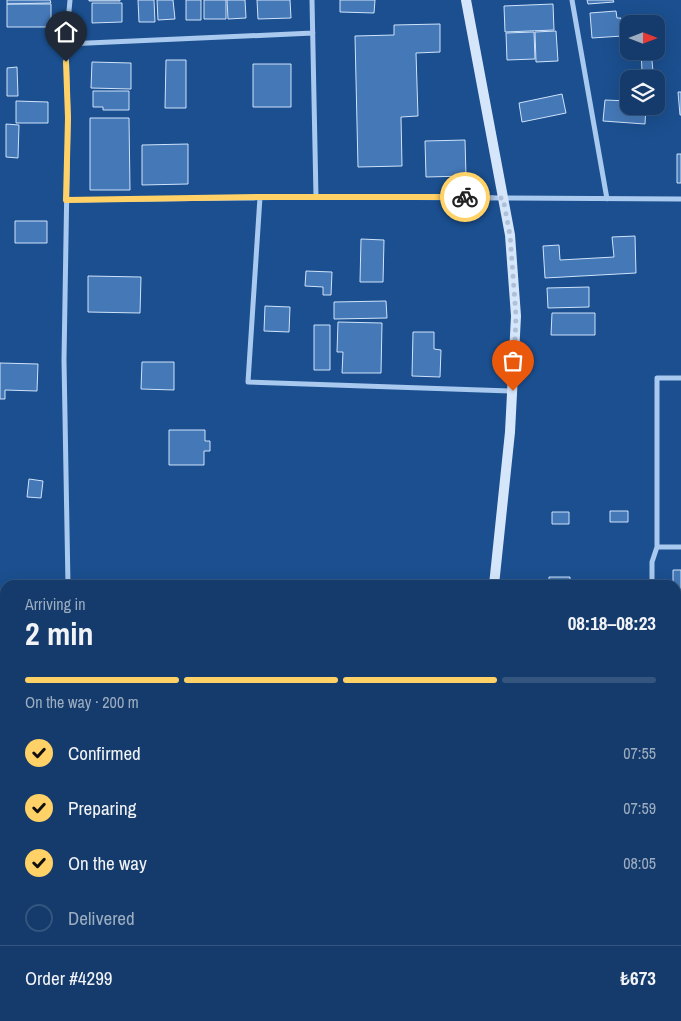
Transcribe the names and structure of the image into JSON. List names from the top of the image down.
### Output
{
  "north": "right",
  "page": {
    "heading": ["2 min", "Arriving in", "08:18–08:23"],
    "panel": ["Order #4299", "₺673"],
    "bar": "On the way · 200 m",
    "list": [
      ["Confirmed", "07:55"],
      ["Preparing", "07:59"],
      ["On the way", "08:05"],
      "Delivered"
    ]
  }
}
